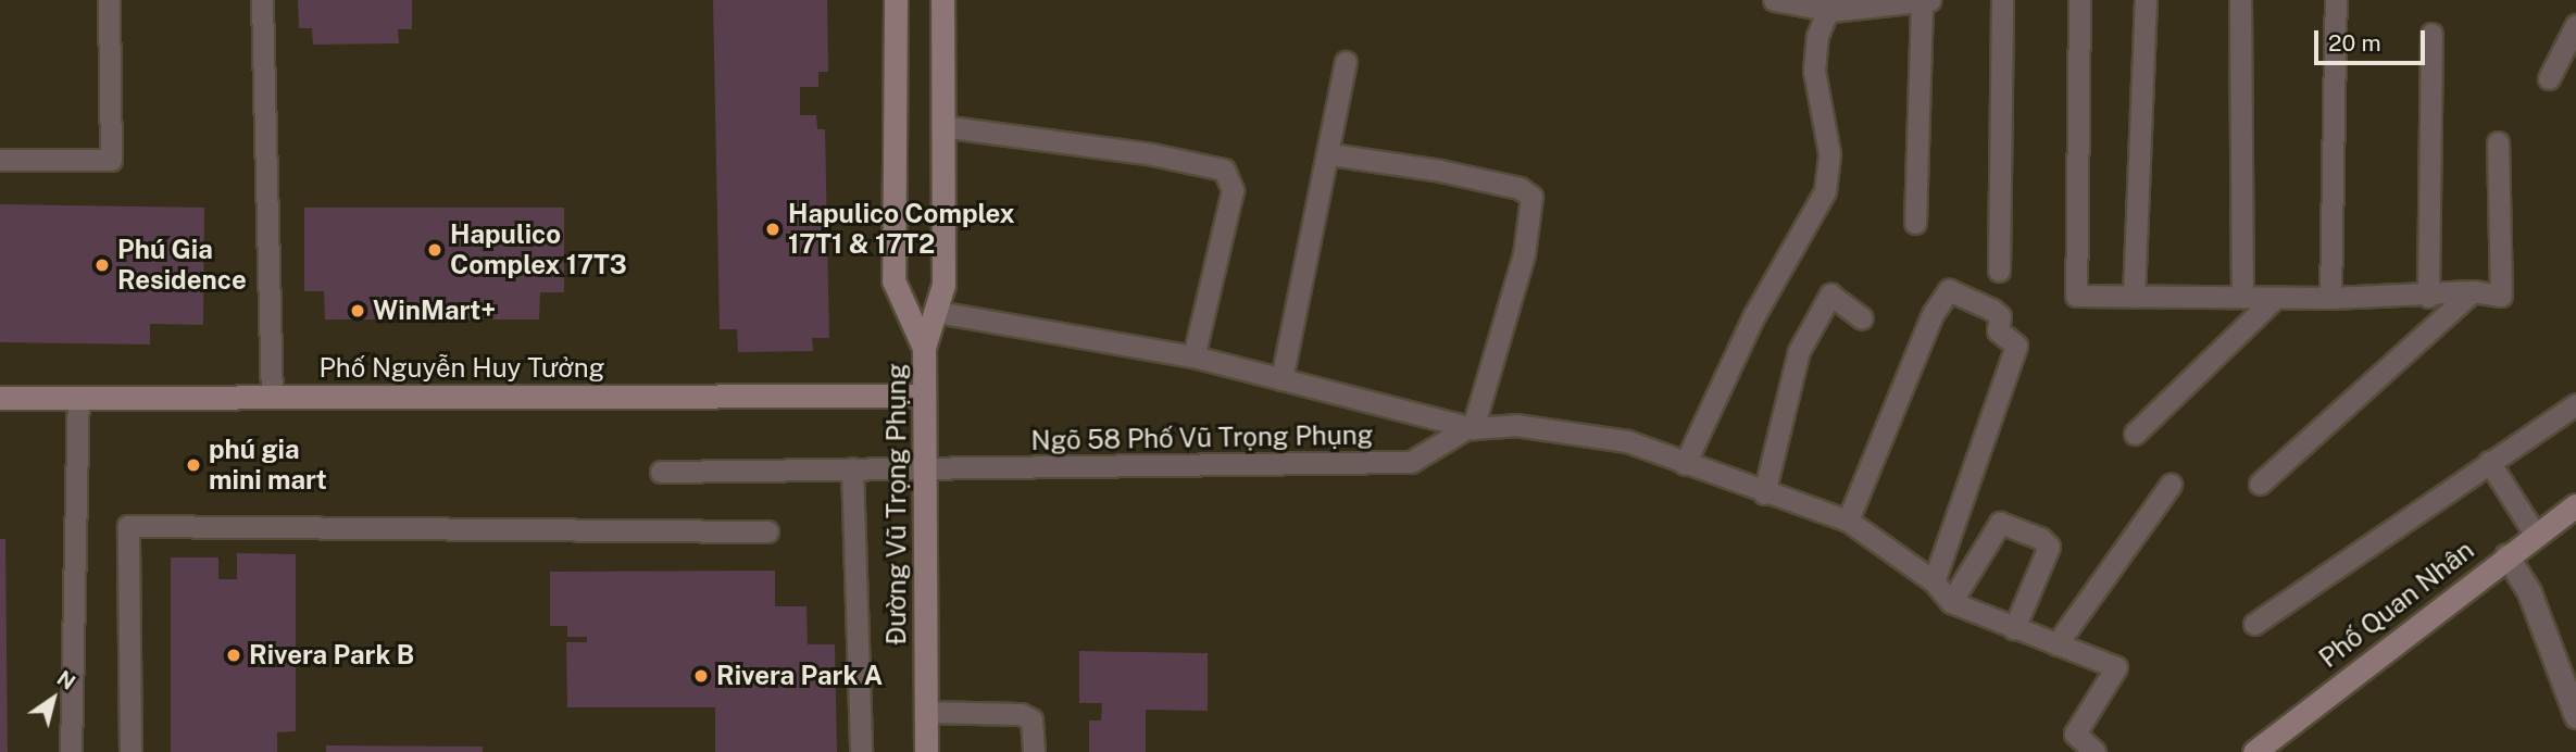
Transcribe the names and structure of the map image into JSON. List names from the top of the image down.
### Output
{
  "streets": {
    "street": ["Phố Nguyễn Huy Tưởng", "Đường Vũ Trọng Phụng", "Phố Quan Nhân"],
    "lane": ["Ngõ 58 Phố Vũ Trọng Phụng"]
  },
  "crossings": [
    ["Phố Nguyễn Huy Tưởng", "Đường Vũ Trọng Phụng"],
    ["Ngõ 58 Phố Vũ Trọng Phụng", "Đường Vũ Trọng Phụng"]
  ],
  "places": [
    "Hapulico Complex 17T1 & 17T2",
    "Hapulico Complex 17T3",
    "Phú Gia Residence",
    "WinMart+",
    "phú gia mini mart",
    "Rivera Park B",
    "Rivera Park A"
  ],
  "scale_bar": "20 m",
  "north": "top right"
}
